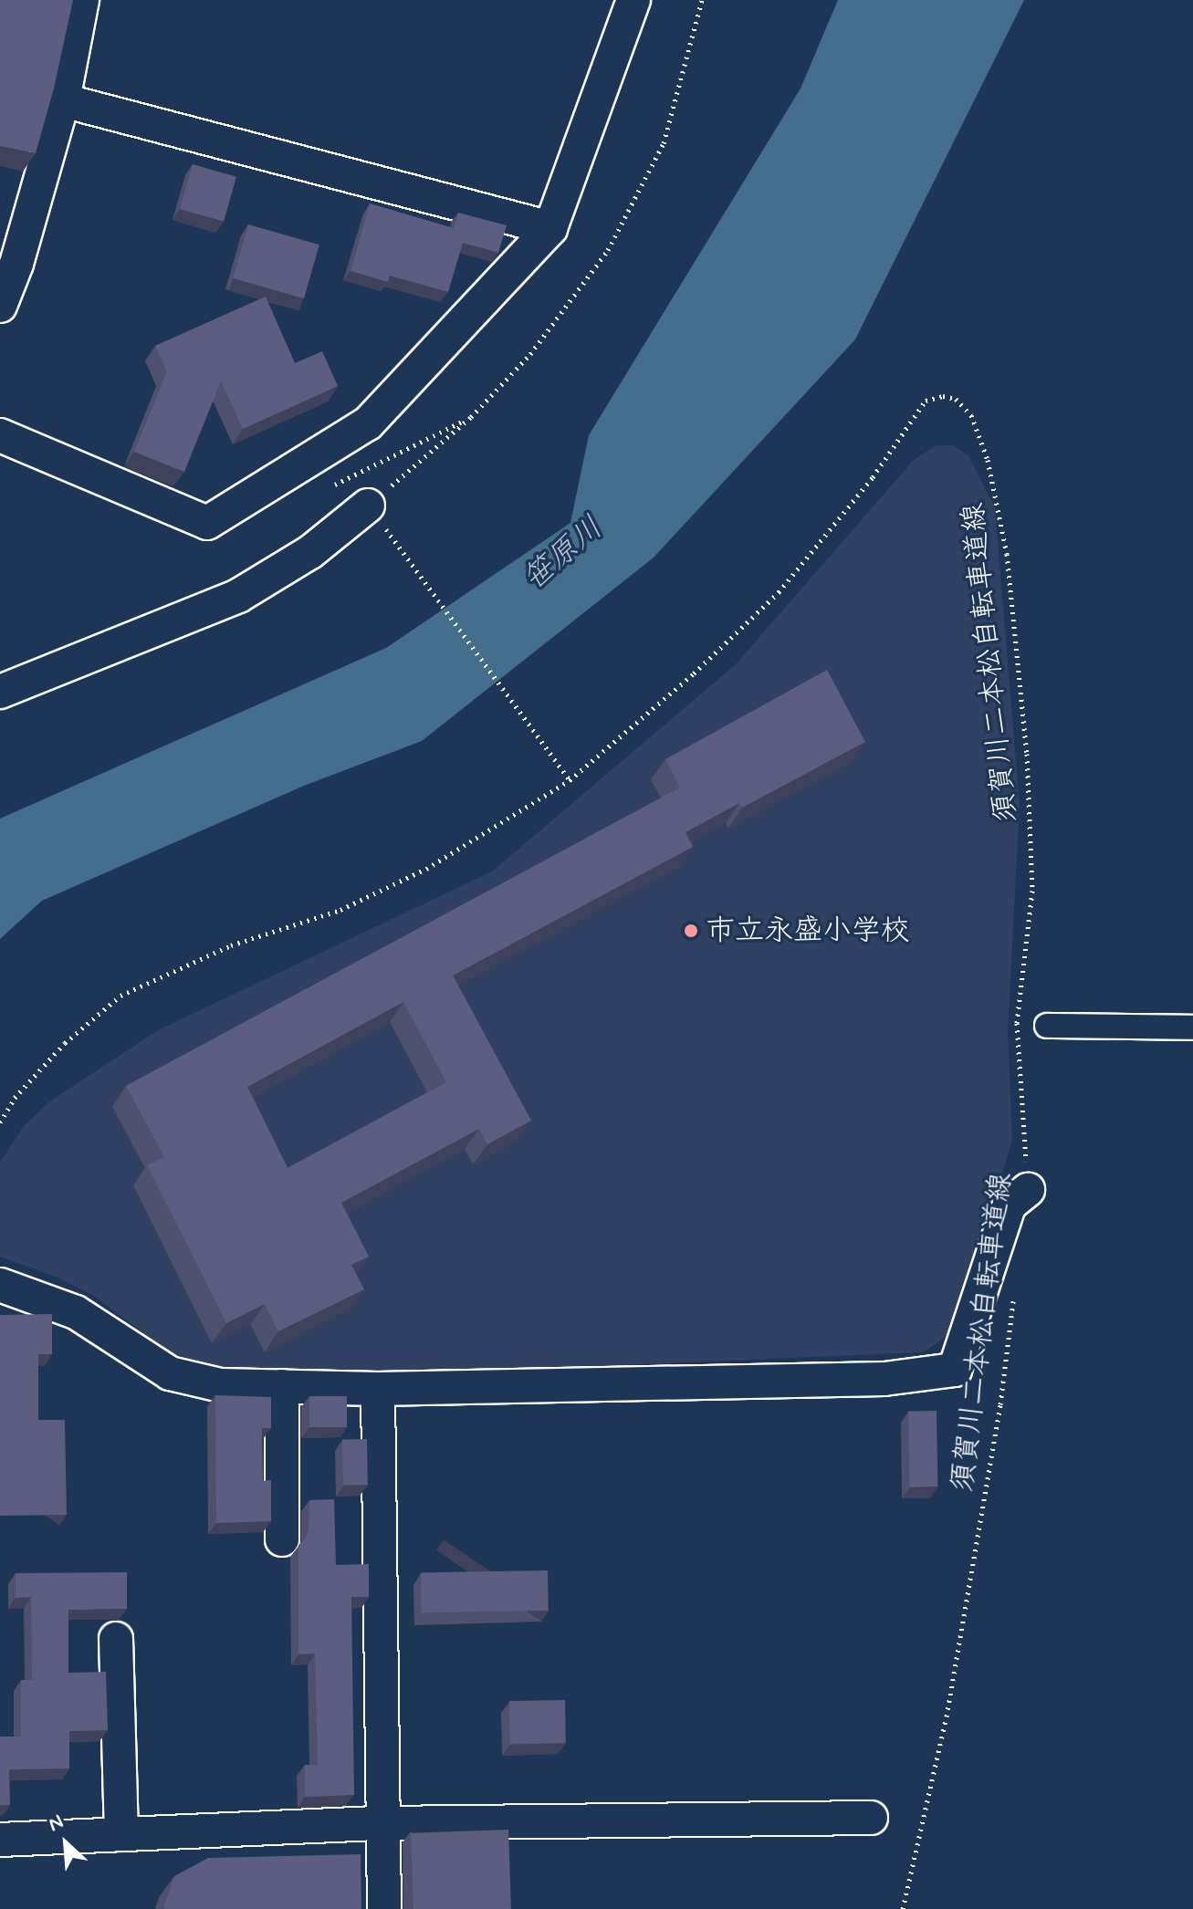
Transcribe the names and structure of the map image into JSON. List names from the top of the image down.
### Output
{
  "streets": {
    "path": ["須賀川二本松自転車道線"]
  },
  "water": ["笹原川"],
  "places": ["市立永盛小学校"],
  "north": "top left"
}
